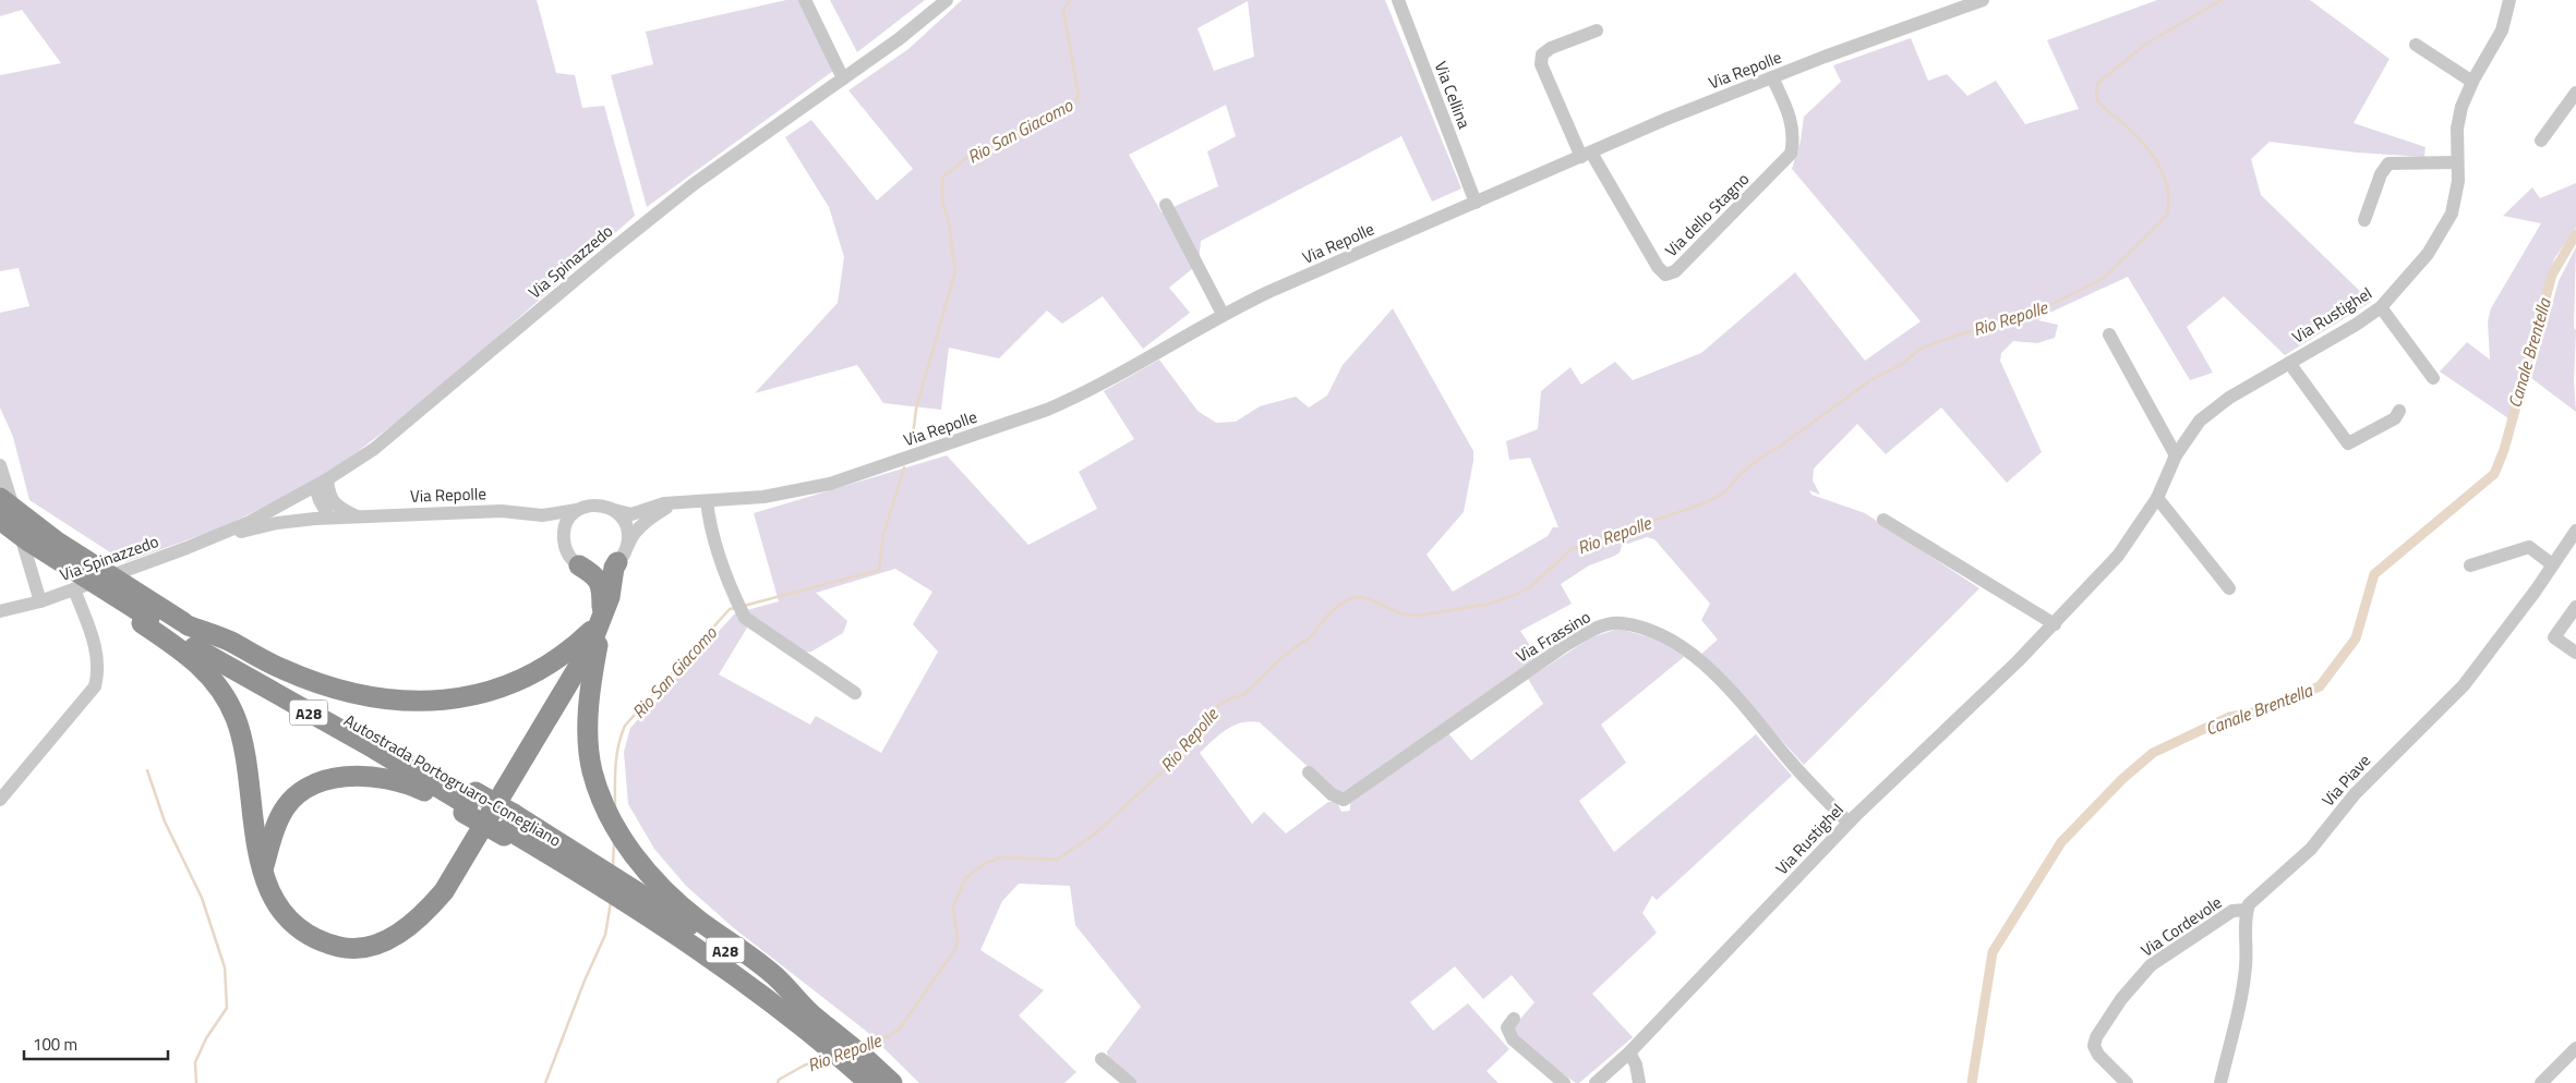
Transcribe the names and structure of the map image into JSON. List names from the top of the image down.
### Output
{
  "streets": {
    "highway": ["A28", "Autostrada Portogruaro-Conegliano"],
    "street": [
      "Via Repolle",
      "Via Cellina",
      "Via dello Stagno",
      "Via Spinazzedo",
      "Via Rustighel",
      "Via Frassino",
      "Via Piave",
      "Via Cordevole"
    ]
  },
  "crossings": [
    ["Via Repolle", "Via Cellina"],
    ["Via Repolle", "Via dello Stagno"],
    ["Via Repolle", "Via Spinazzedo"],
    ["Via Rustighel", "Via Frassino"],
    ["Via Piave", "Via Cordevole"]
  ],
  "water": ["Rio San Giacomo", "Rio Repolle", "Canale Brentella"],
  "scale_bar": "100 m"
}
